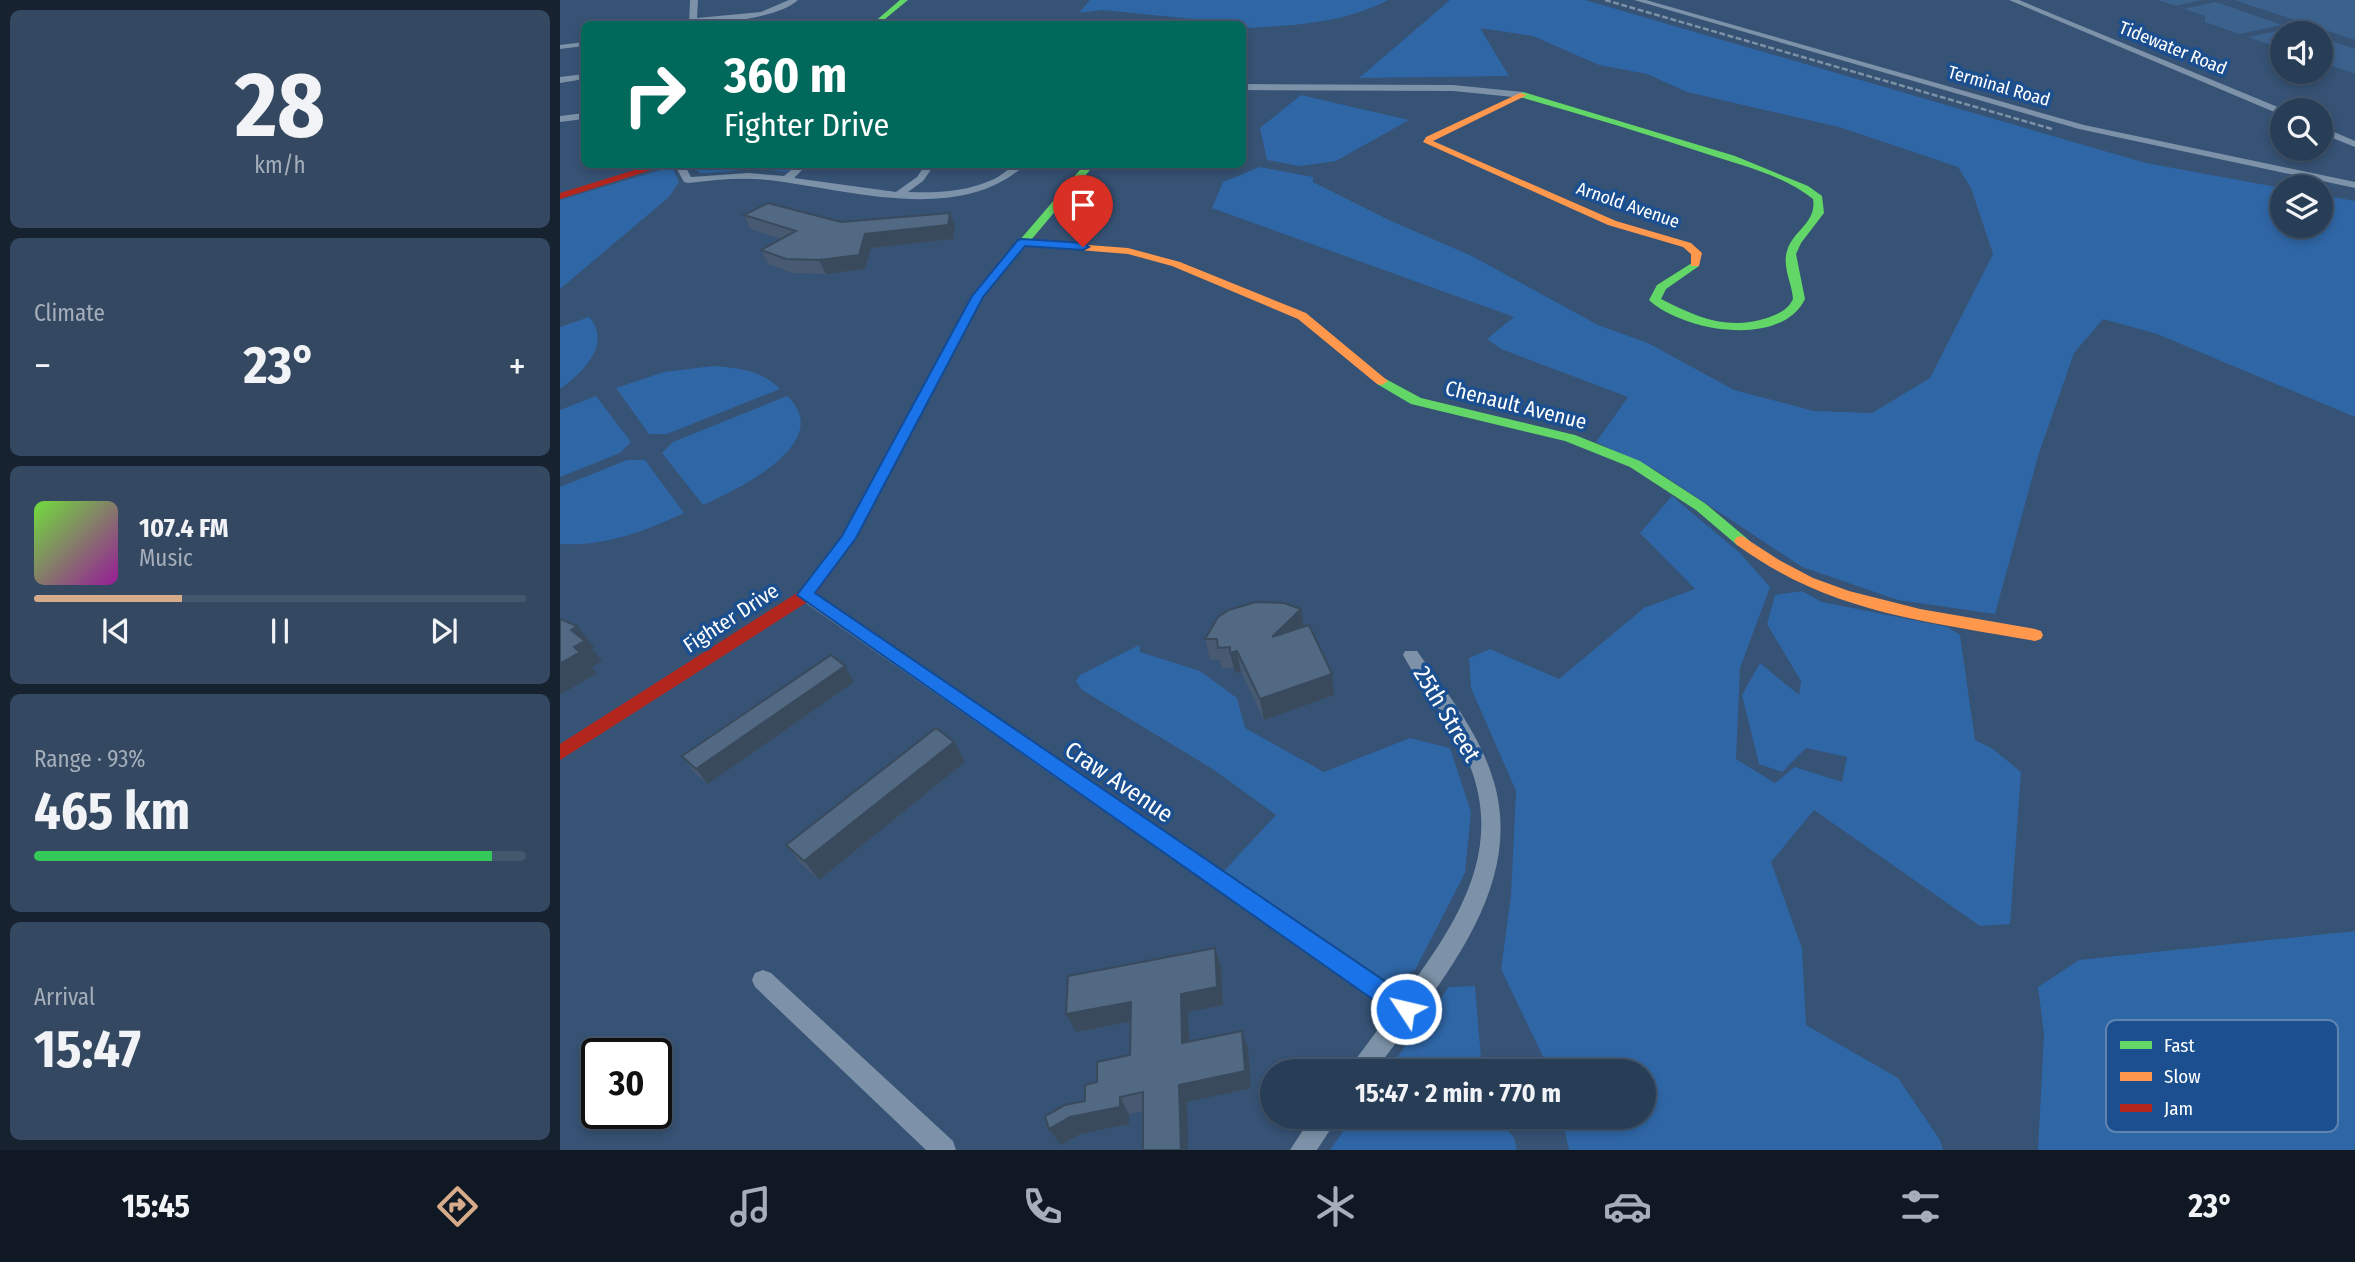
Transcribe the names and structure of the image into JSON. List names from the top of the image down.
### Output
{
  "streets": {
    "street": [
      "Tidewater Road",
      "Terminal Road",
      "Arnold Avenue",
      "Chenault Avenue",
      "Fighter Drive",
      "25th Street",
      "Craw Avenue"
    ]
  },
  "crossings": [
    ["Chenault Avenue", "Fighter Drive"],
    ["Fighter Drive", "Craw Avenue"],
    ["25th Street", "Craw Avenue"]
  ],
  "legend": ["Fast", "Slow", "Jam"],
  "page": {
    "tile": [
      ["28", "km/h"],
      "Climate",
      ["Range · 93%", "465 km"],
      ["Arrival", "15:47"]
    ],
    "turn": ["360 m", "Fighter Drive"],
    "heat": ["−", "23°", "+"],
    "song": ["107.4 FM", "Music"],
    "limit": "30",
    "trip": "15:47 · 2 min · 770 m",
    "tabs": ["15:45", "23°"]
  }
}
